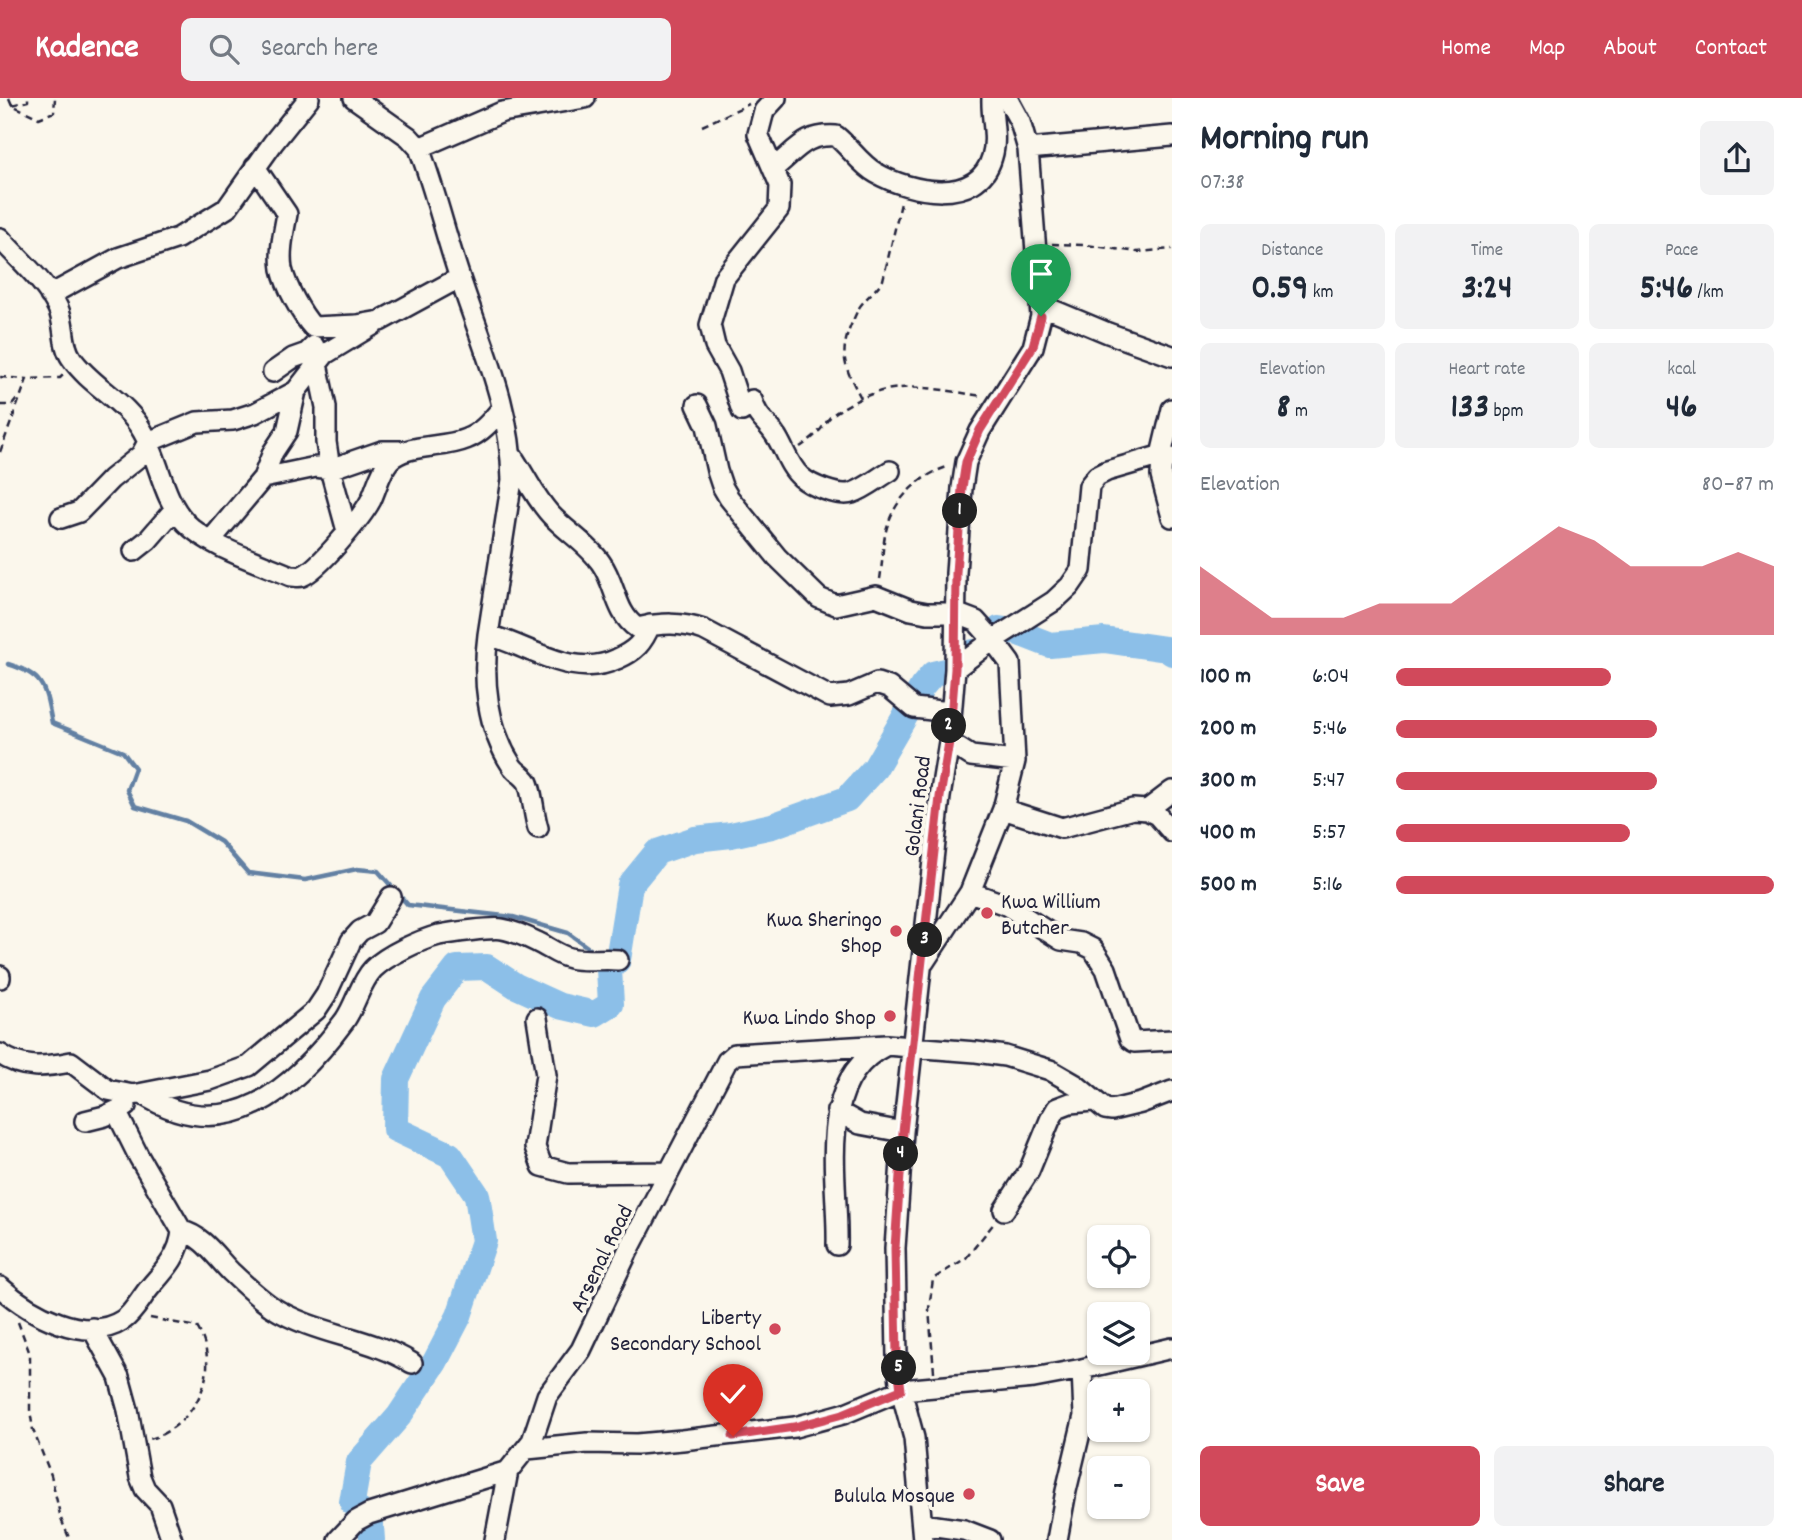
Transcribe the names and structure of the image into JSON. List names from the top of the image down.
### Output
{
  "streets": {
    "street": ["Golani Road", "Arsenal Road"]
  },
  "crossings": [
    ["Golani Road", "Arsenal Road"]
  ],
  "places": [
    "Kwa Willium Butcher",
    "Kwa Sheringo Shop",
    "Kwa Lindo Shop",
    "Liberty Secondary School",
    "Bulula Mosque"
  ],
  "page": {
    "header": "Kadence",
    "search": "Search here",
    "nav": [
      "Home",
      "Map",
      "About",
      "Contact"
    ],
    "heading": ["Morning run", "07:38"],
    "stats": [
      ["Distance", "0.59 km"],
      ["Time", "3:24"],
      ["Pace", "5:46 /km"],
      ["Elevation", "8 m"],
      ["Heart rate", "133 bpm"],
      ["kcal", "46"]
    ],
    "chart": ["Elevation", "80–87 m"],
    "pins": [
      "1",
      "2",
      "3",
      "4",
      "5"
    ],
    "list": [
      {
        "name": "100 m",
        "note": "6:04"
      },
      {
        "name": "200 m",
        "note": "5:46"
      },
      {
        "name": "300 m",
        "note": "5:47"
      },
      {
        "name": "400 m",
        "note": "5:57"
      },
      {
        "name": "500 m",
        "note": "5:16"
      }
    ],
    "map_buttons": ["+", "−"],
    "buttons": ["Save", "Share"]
  }
}
